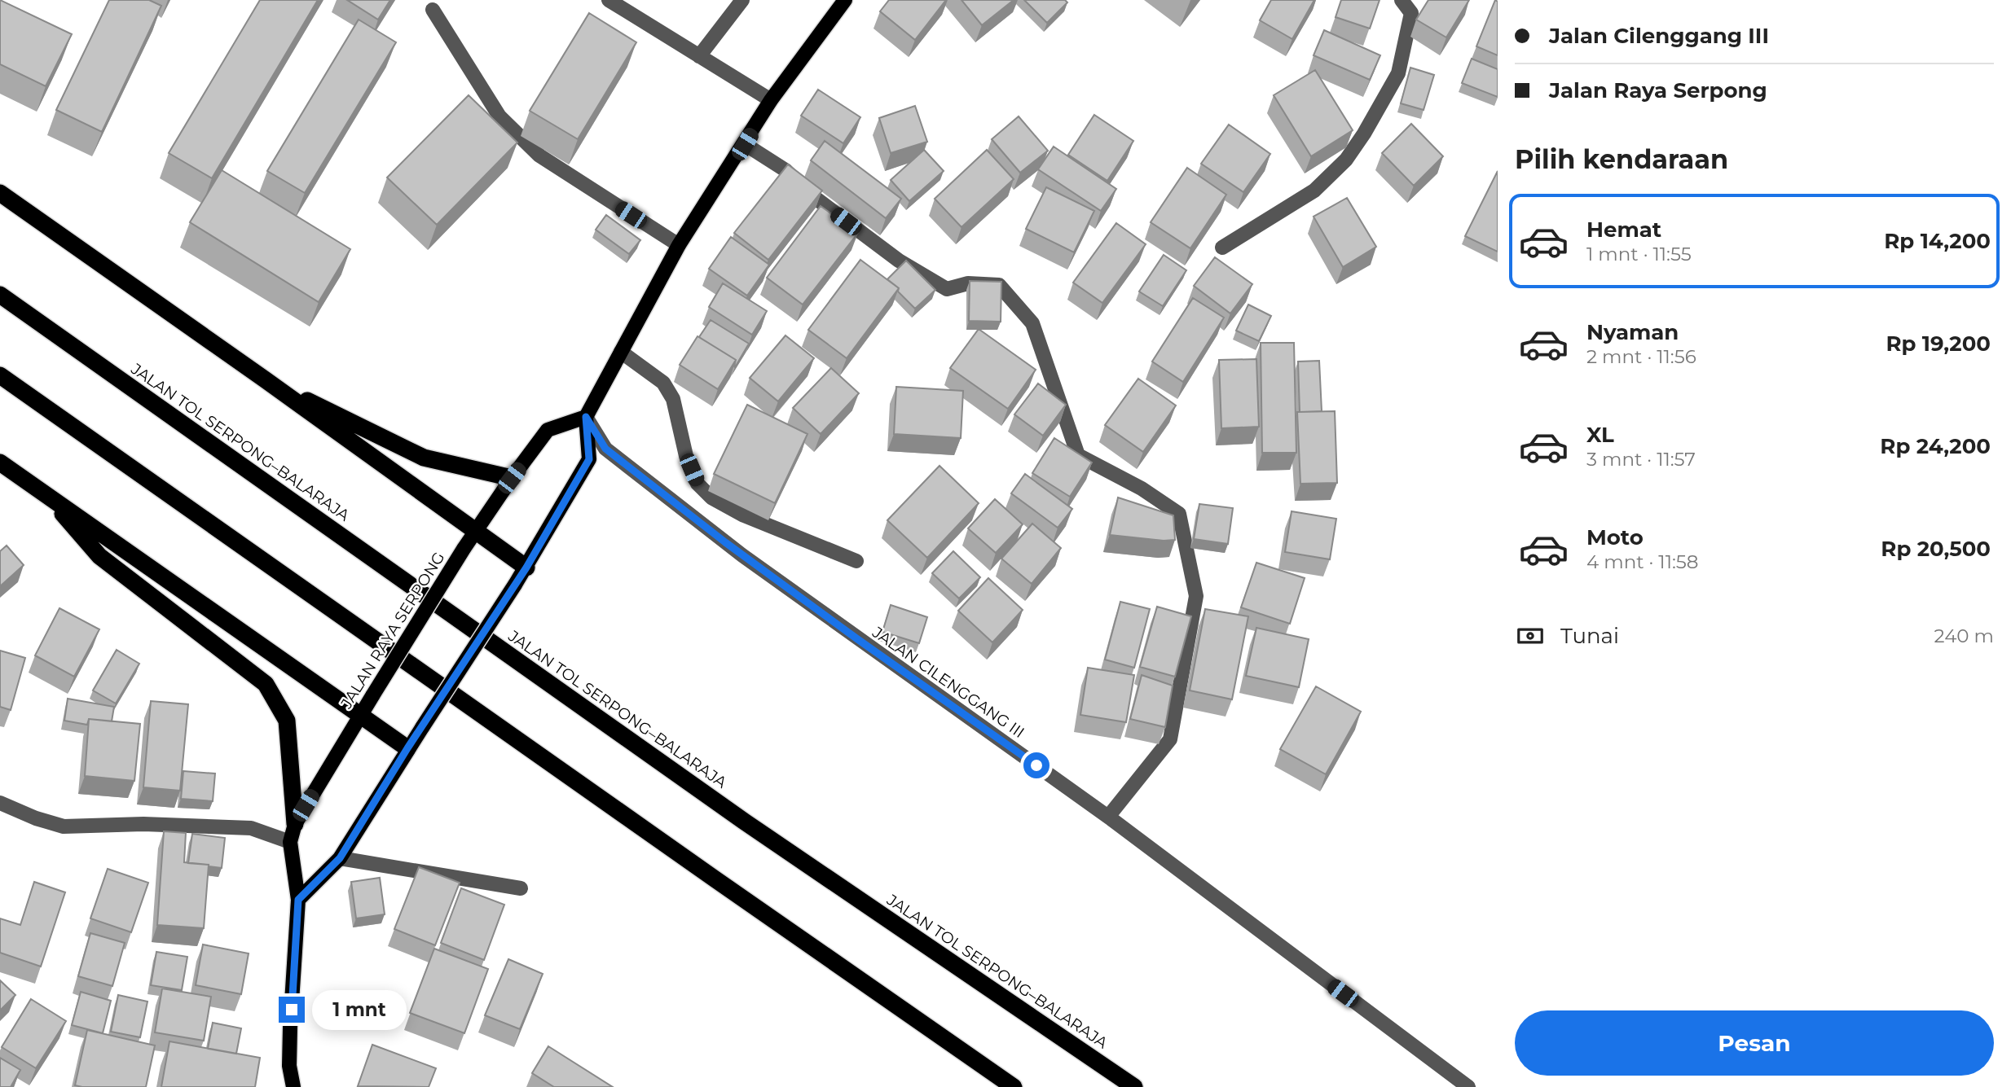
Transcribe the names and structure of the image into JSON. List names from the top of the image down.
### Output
{
  "streets": {
    "highway": ["JALAN TOL SERPONG–BALARAJA"],
    "main road": ["JALAN RAYA SERPONG"],
    "street": ["JALAN CILENGGANG III"]
  },
  "crossings": [
    ["JALAN RAYA SERPONG", "JALAN CILENGGANG III"]
  ],
  "page": {
    "banner": ["Jalan Cilenggang III", "Jalan Raya Serpong"],
    "heading": "Pilih kendaraan",
    "list": [
      {
        "name": "Hemat",
        "note": "1 mnt · 11:55",
        "value": "Rp 14,200"
      },
      {
        "name": "Nyaman",
        "note": "2 mnt · 11:56",
        "value": "Rp 19,200"
      },
      {
        "name": "XL",
        "note": "3 mnt · 11:57",
        "value": "Rp 24,200"
      },
      {
        "name": "Moto",
        "note": "4 mnt · 11:58",
        "value": "Rp 20,500"
      }
    ],
    "pay": ["Tunai", "240 m"],
    "bubble": "1 mnt",
    "buttons": "Pesan"
  }
}
